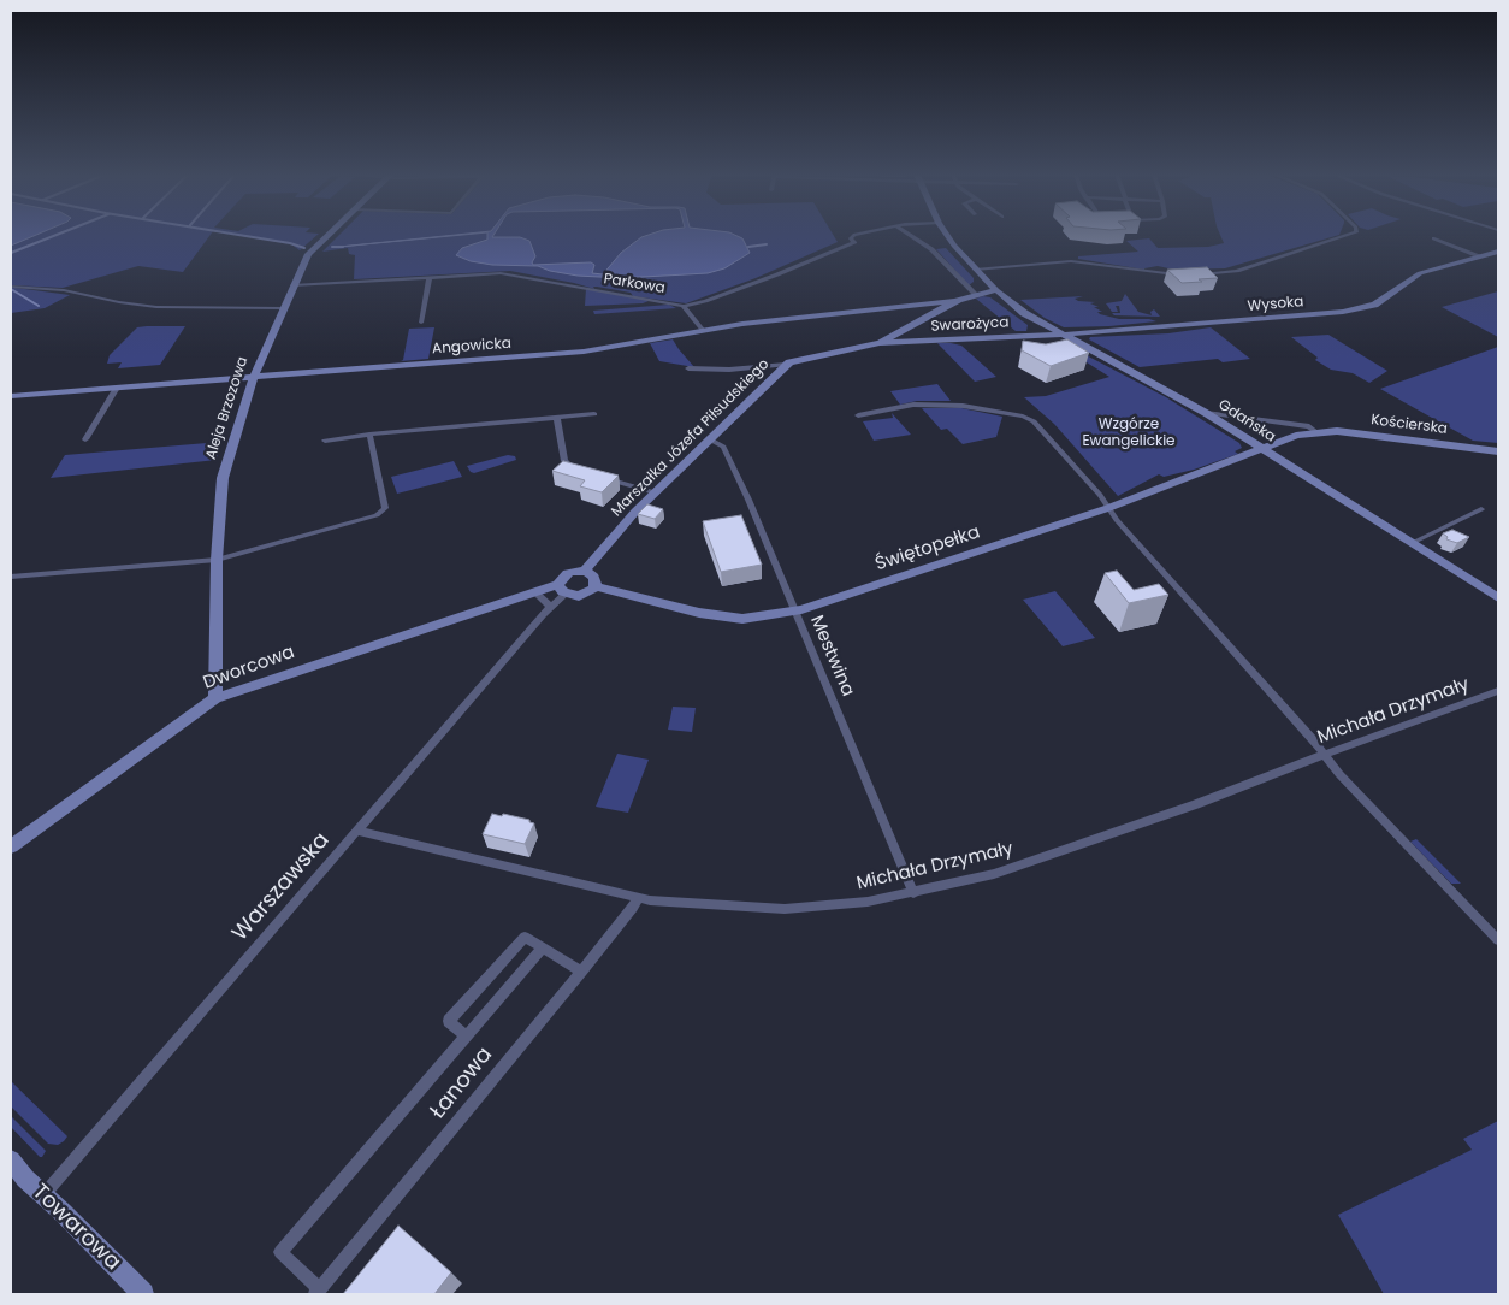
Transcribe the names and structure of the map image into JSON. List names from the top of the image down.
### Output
{
  "streets": {
    "street": [
      "Parkowa",
      "Wysoka",
      "Swarożyca",
      "Angowicka",
      "Aleja Brzozowa",
      "Gdańska",
      "Kościerska",
      "Marszałka Józefa Piłsudskiego",
      "Świętopełka",
      "Mestwina",
      "Dworcowa",
      "Michała Drzymały",
      "Warszawska",
      "Łanowa",
      "Towarowa"
    ]
  },
  "crossings": [
    ["Parkowa", "Angowicka"],
    ["Parkowa", "Aleja Brzozowa"],
    ["Wysoka", "Swarożyca"],
    ["Wysoka", "Gdańska"],
    ["Swarożyca", "Gdańska"],
    ["Swarożyca", "Marszałka Józefa Piłsudskiego"],
    ["Angowicka", "Aleja Brzozowa"],
    ["Angowicka", "Marszałka Józefa Piłsudskiego"],
    ["Aleja Brzozowa", "Dworcowa"],
    ["Gdańska", "Kościerska"],
    ["Gdańska", "Świętopełka"],
    ["Kościerska", "Świętopełka"],
    ["Marszałka Józefa Piłsudskiego", "Mestwina"],
    ["Świętopełka", "Mestwina"],
    ["Mestwina", "Michała Drzymały"],
    ["Dworcowa", "Warszawska"],
    ["Michała Drzymały", "Warszawska"],
    ["Michała Drzymały", "Łanowa"],
    ["Warszawska", "Towarowa"]
  ],
  "parks": ["Wzgórze Ewangelickie"]
}
